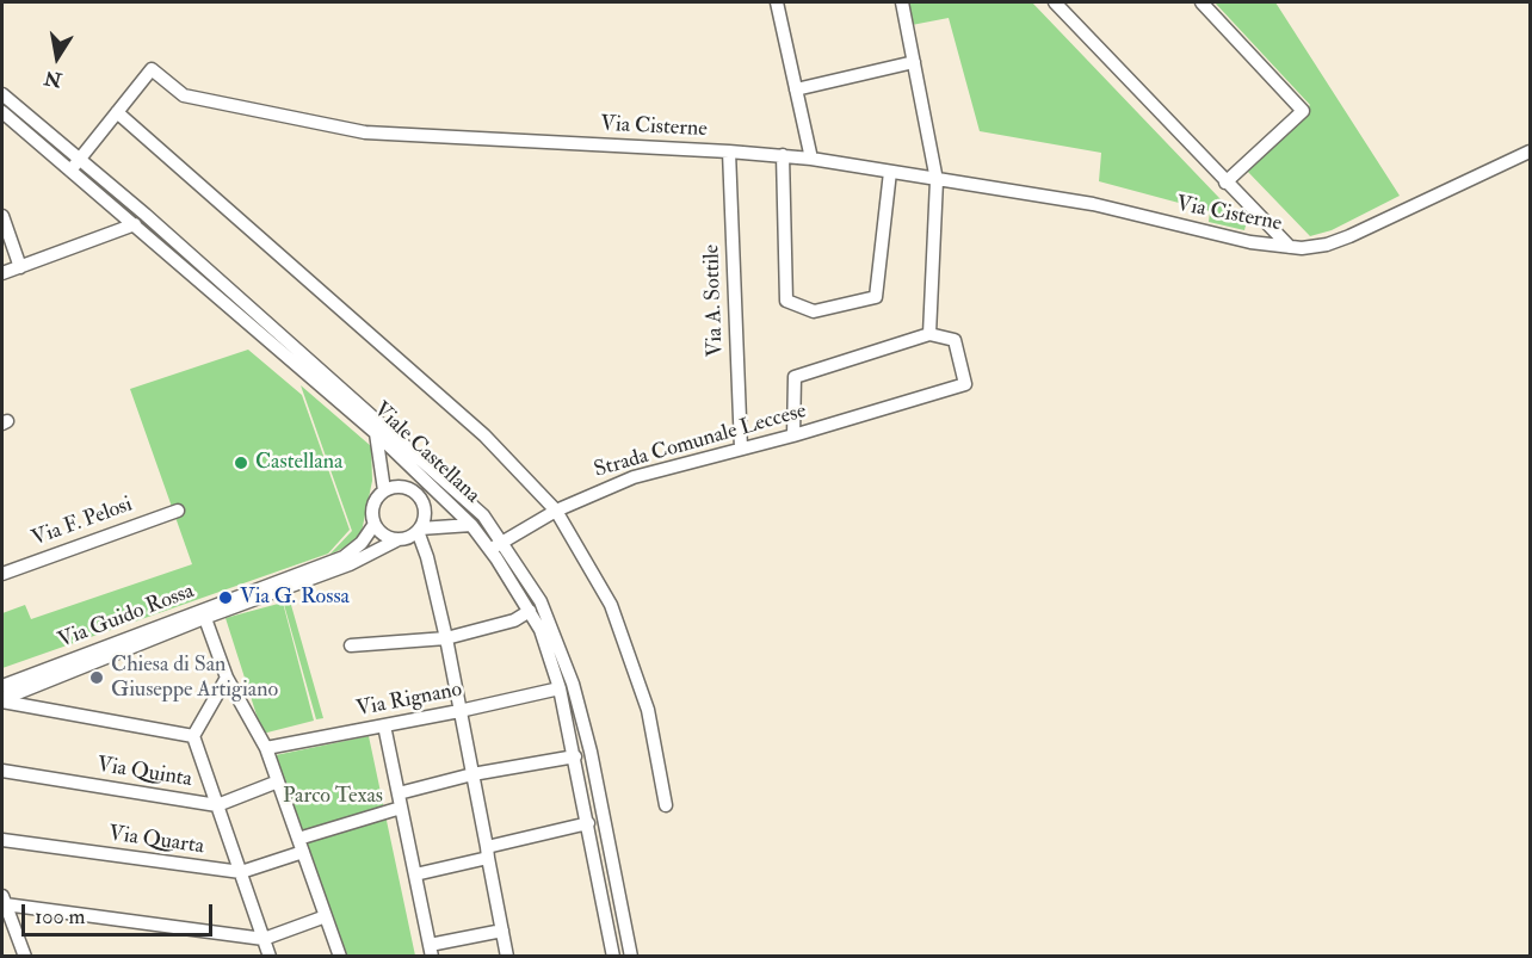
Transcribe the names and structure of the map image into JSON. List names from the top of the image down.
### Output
{
  "streets": {
    "street": [
      "Via Cisterne",
      "Via A. Sottile",
      "Strada Comunale Leccese",
      "Viale Castellana",
      "Via F. Pelosi",
      "Via Guido Rossa",
      "Via Rignano",
      "Via Quinta",
      "Via Quarta"
    ]
  },
  "crossings": [
    ["Via Cisterne", "Via A. Sottile"],
    ["Via Cisterne", "Viale Castellana"],
    ["Via A. Sottile", "Strada Comunale Leccese"],
    ["Strada Comunale Leccese", "Viale Castellana"],
    ["Viale Castellana", "Via Rignano"]
  ],
  "parks": ["Parco Texas"],
  "places": ["Castellana", "Via G. Rossa", "Chiesa di San Giuseppe Artigiano"],
  "scale_bar": "100 m",
  "north": "bottom"
}
